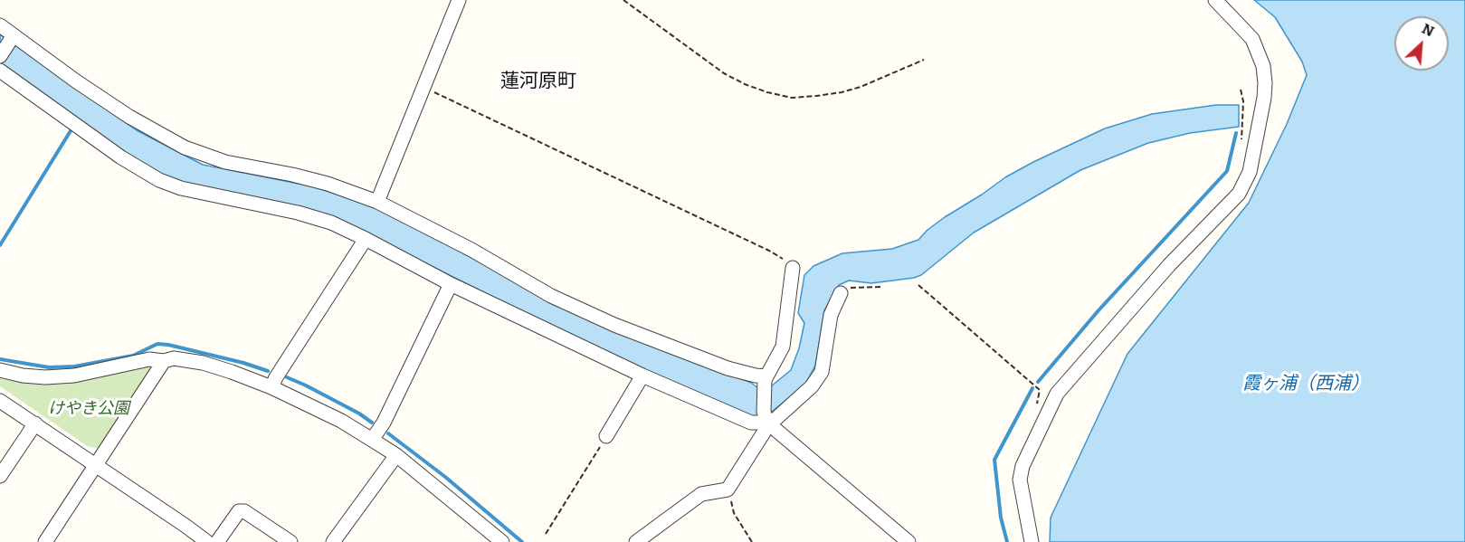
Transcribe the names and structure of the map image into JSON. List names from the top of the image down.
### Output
{
  "districts": ["蓮河原町"],
  "water": ["霞ヶ浦（西浦）"],
  "parks": ["けやき公園"],
  "north": "top right"
}
